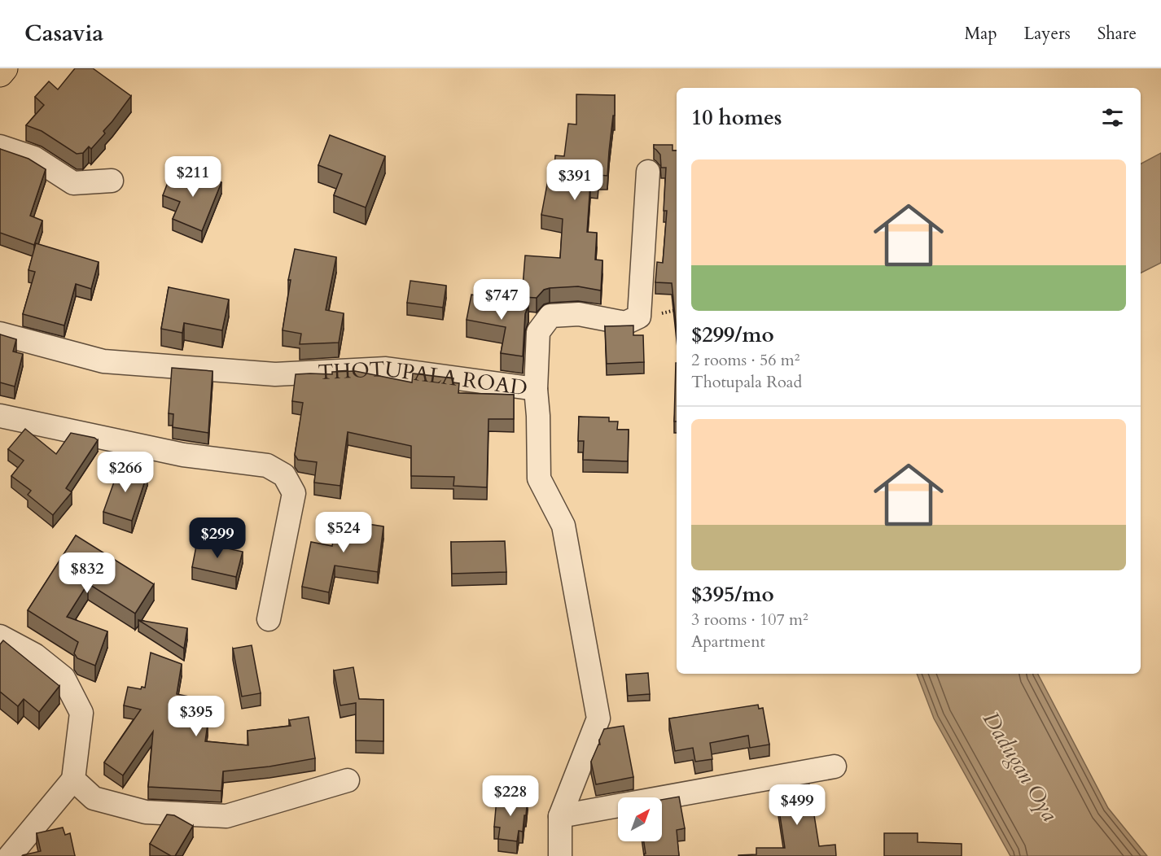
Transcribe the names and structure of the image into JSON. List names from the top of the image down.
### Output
{
  "streets": {
    "street": ["THOTUPALA ROAD"]
  },
  "water": ["Dadugan Oya"],
  "north": "top right",
  "page": {
    "header": "Casavia",
    "nav": ["Map", "Layers", "Share"],
    "heading": "10 homes",
    "list": [
      {
        "name": "$299/mo",
        "note": "2 rooms · 56 m² · Thotupala Road"
      },
      {
        "name": "$395/mo",
        "note": "3 rooms · 107 m² · Apartment"
      }
    ],
    "price": [
      "$211",
      "$391",
      "$747",
      "$266",
      "$524",
      "$299",
      "$832",
      "$395",
      "$228",
      "$499"
    ]
  }
}
